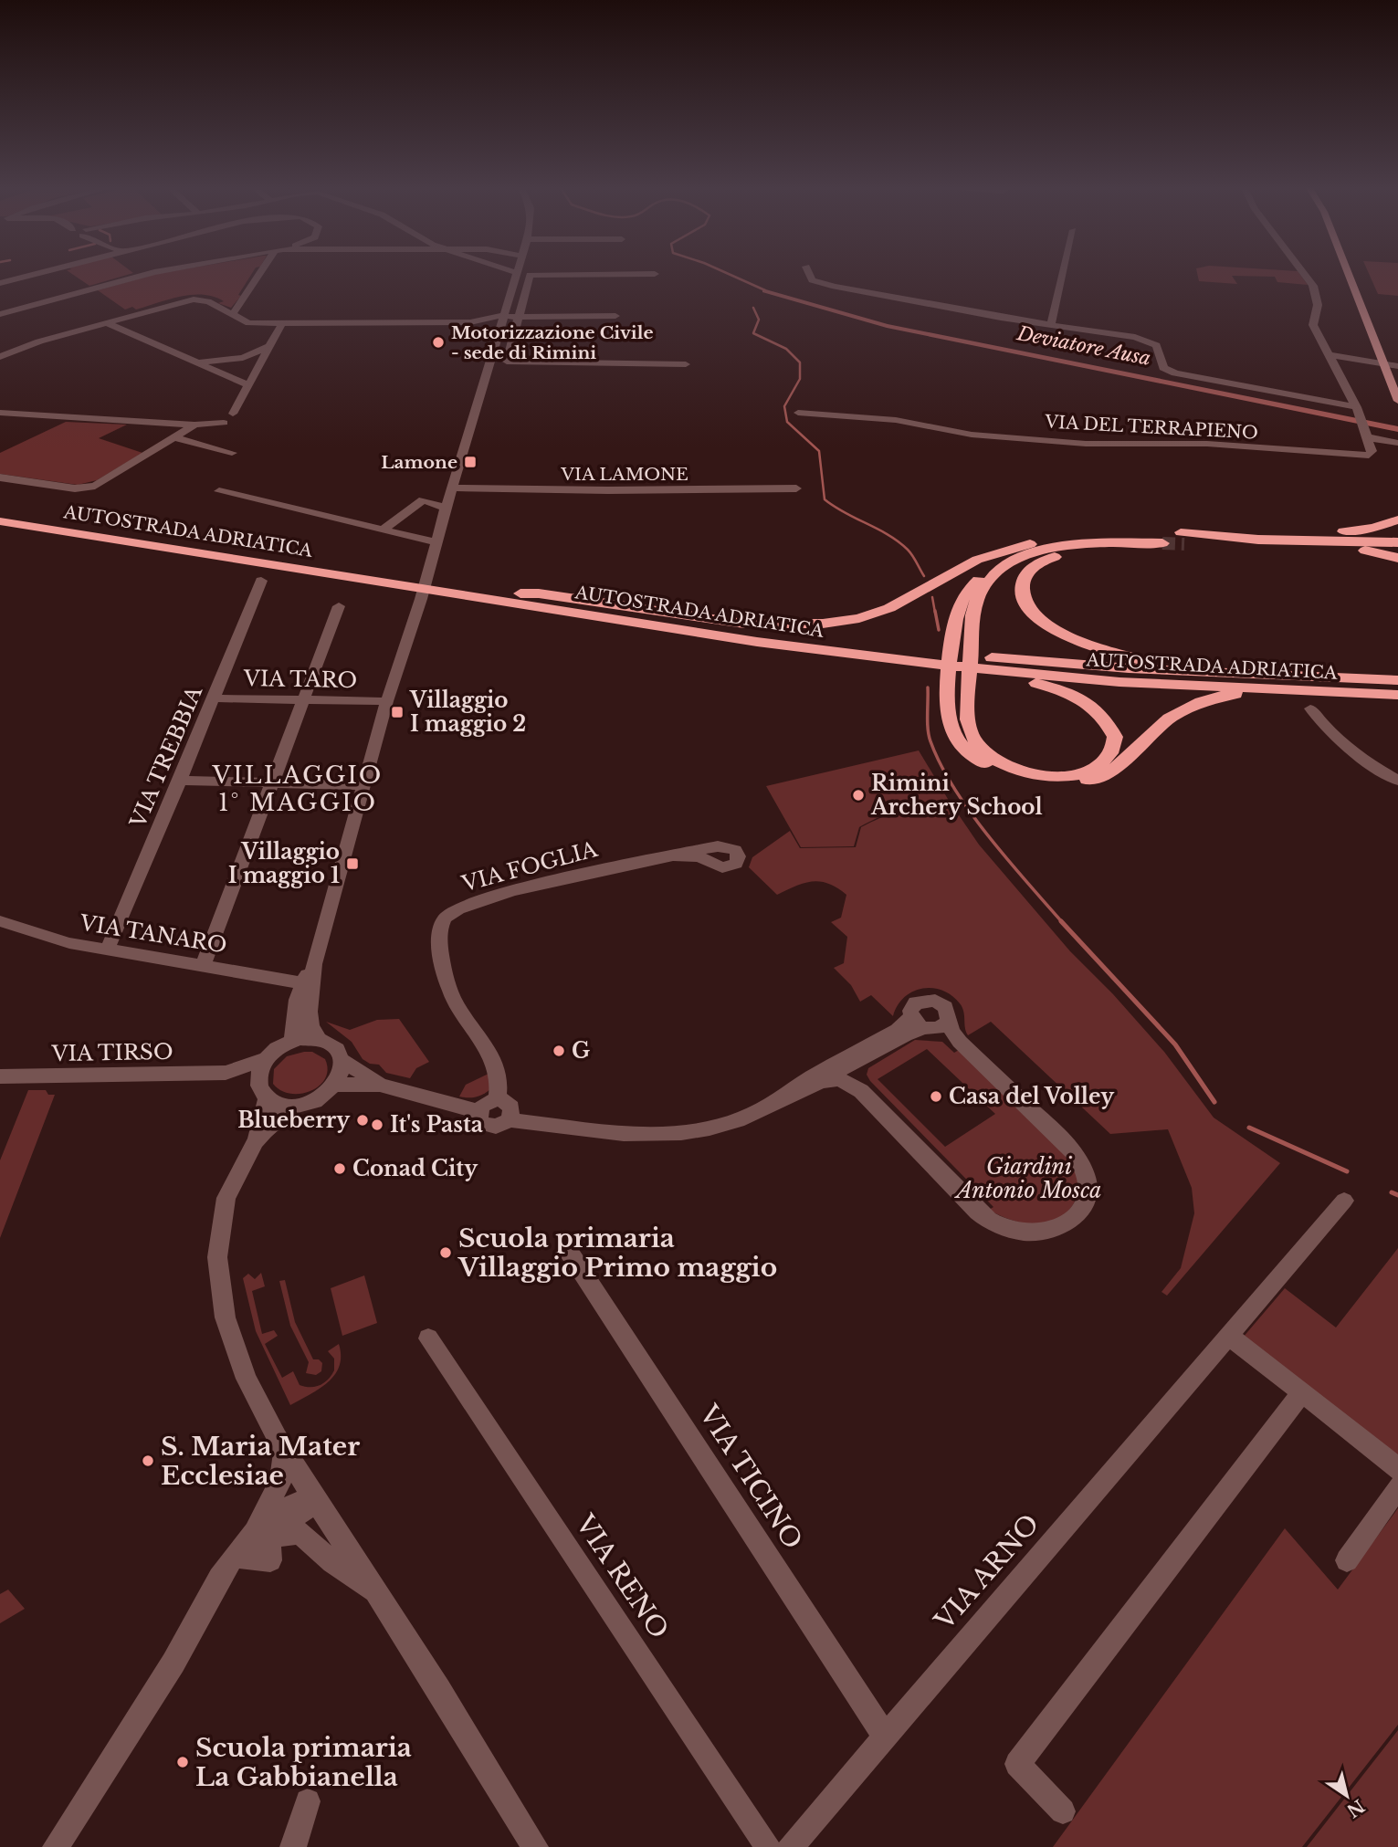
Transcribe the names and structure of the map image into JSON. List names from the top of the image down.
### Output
{
  "streets": {
    "highway": ["AUTOSTRADA ADRIATICA"],
    "street": [
      "VIA DEL TERRAPIENO",
      "VIA LAMONE",
      "VIA TARO",
      "VIA TREBBIA",
      "VIA FOGLIA",
      "VIA TANARO",
      "VIA TIRSO",
      "VIA TICINO",
      "VIA ARNO",
      "VIA RENO"
    ]
  },
  "crossings": [
    ["VIA TARO", "VIA TREBBIA"],
    ["VIA TREBBIA", "VIA TANARO"],
    ["VIA TICINO", "VIA ARNO"]
  ],
  "districts": ["VILLAGGIO 1° MAGGIO"],
  "water": ["Deviatore Ausa"],
  "parks": ["Giardini Antonio Mosca"],
  "places": {
    "other": [
      "Motorizzazione Civile - sede di Rimini",
      "Rimini Archery School",
      "G",
      "Casa del Volley",
      "Blueberry",
      "It's Pasta",
      "Conad City",
      "Scuola primaria Villaggio Primo maggio",
      "S. Maria Mater Ecclesiae",
      "Scuola primaria La Gabbianella"
    ],
    "transit": ["Lamone", "Villaggio I maggio 2", "Villaggio I maggio 1"]
  },
  "north": "bottom right"
}
